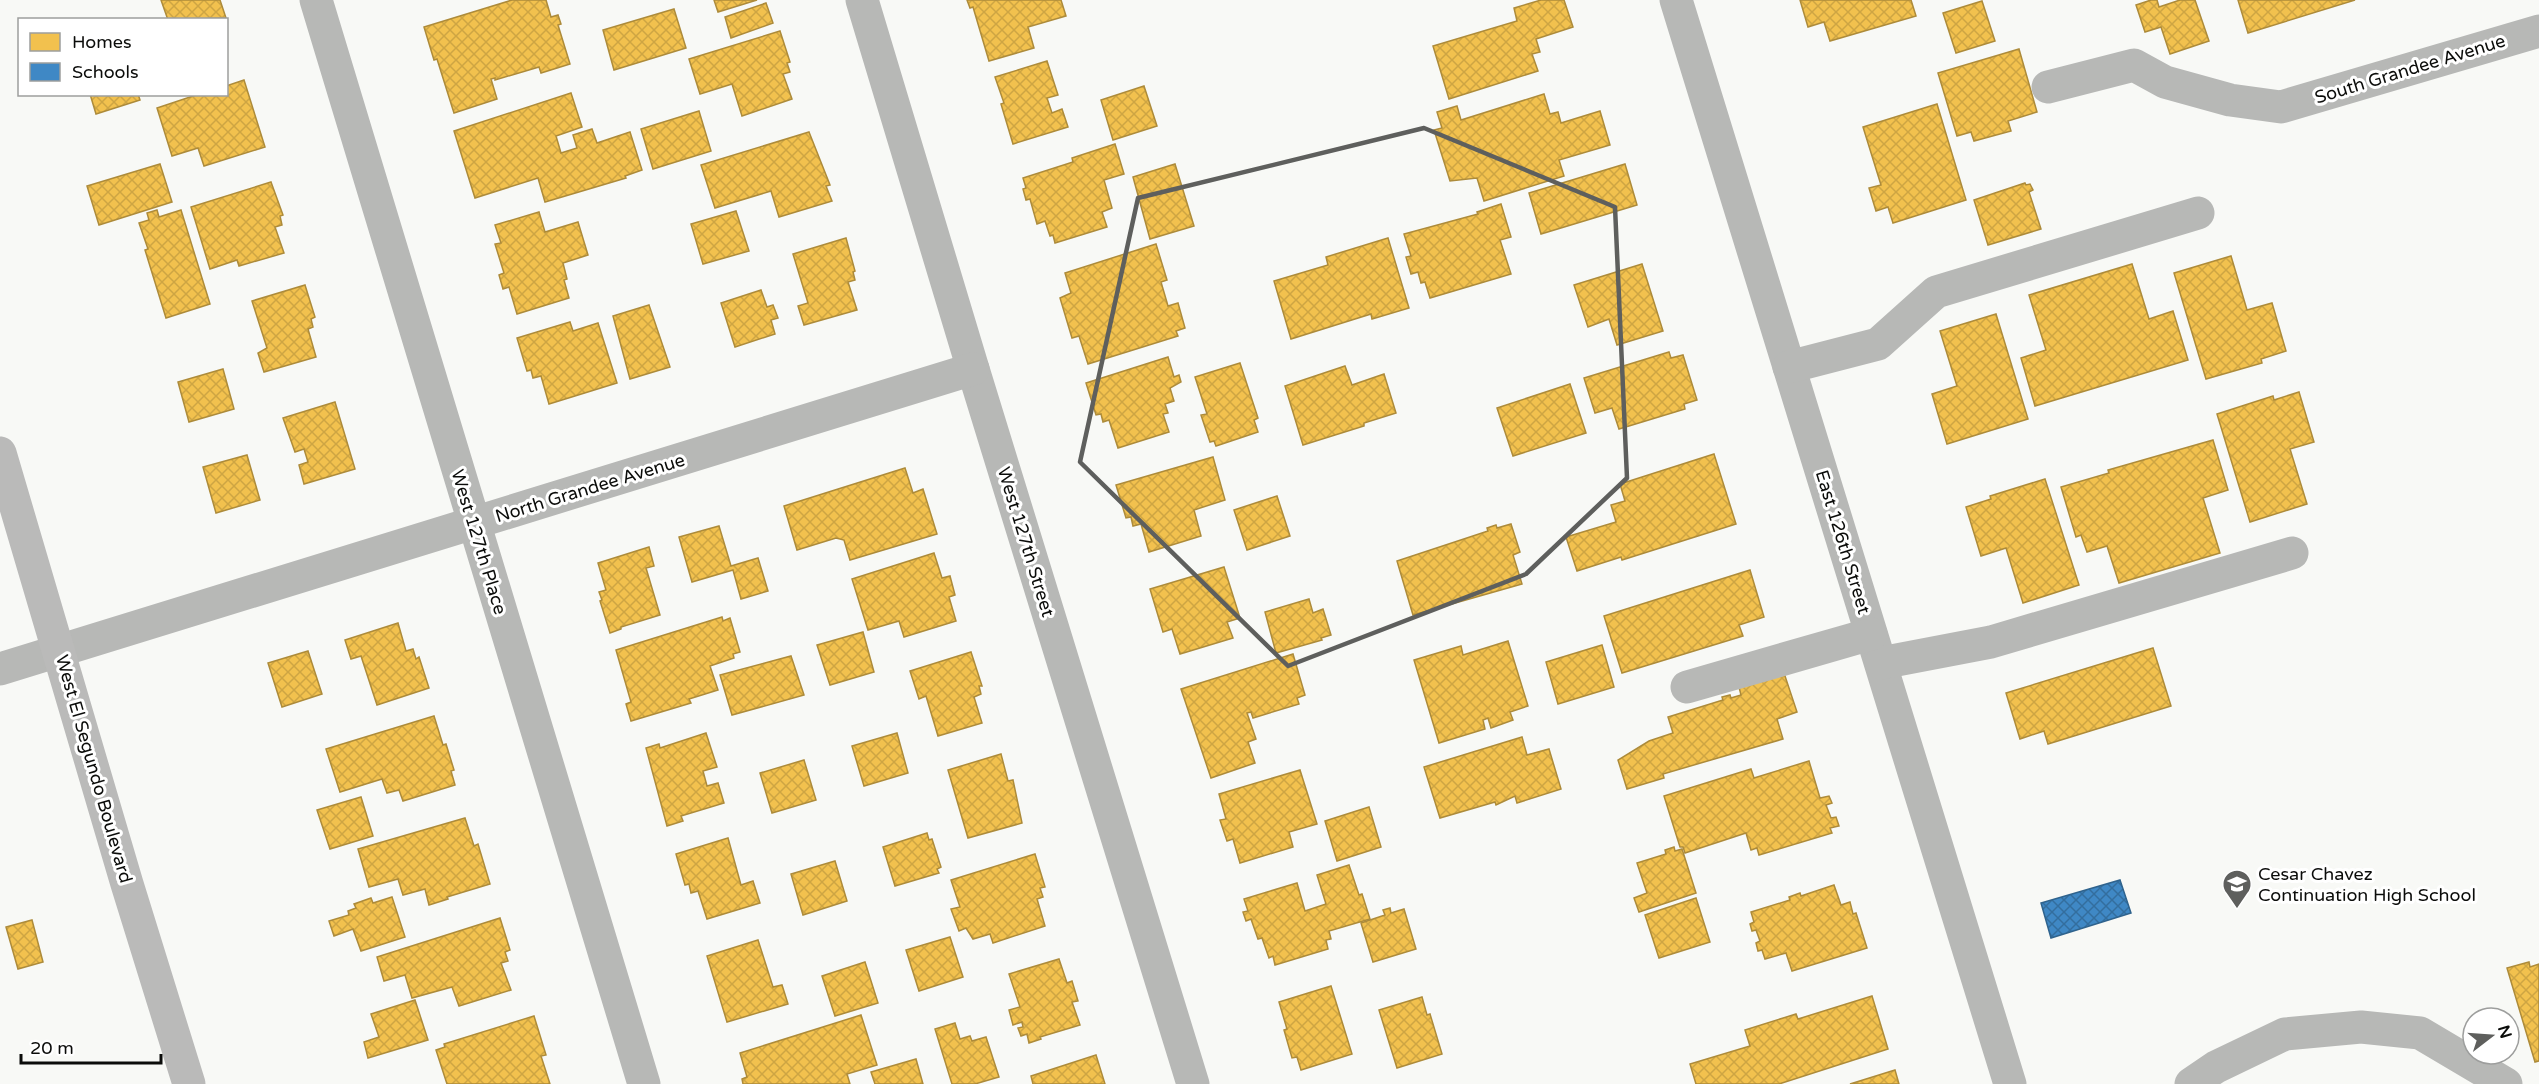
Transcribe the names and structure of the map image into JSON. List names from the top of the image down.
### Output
{
  "streets": {
    "main road": ["West El Segundo Boulevard"],
    "street": [
      "South Grandee Avenue",
      "North Grandee Avenue",
      "West 127th Place",
      "West 127th Street",
      "East 126th Street"
    ]
  },
  "crossings": [
    ["North Grandee Avenue", "West 127th Place"],
    ["North Grandee Avenue", "West 127th Street"],
    ["North Grandee Avenue", "West El Segundo Boulevard"]
  ],
  "places": {
    "school or university": ["Cesar Chavez Continuation High School"]
  },
  "legend": ["Homes", "Schools"],
  "scale_bar": "20 m",
  "north": "right"
}
